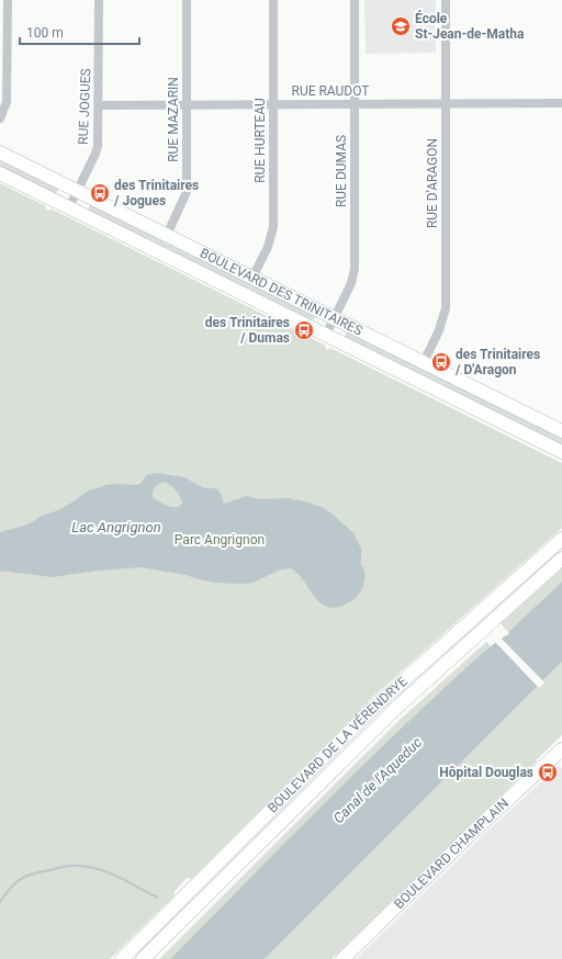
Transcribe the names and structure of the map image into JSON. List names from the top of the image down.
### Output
{
  "streets": {
    "main road": ["BOULEVARD DES TRINITAIRES", "BOULEVARD DE LA VÉRENDRYE", "BOULEVARD CHAMPLAIN"],
    "street": [
      "RUE RAUDOT",
      "RUE JOGUES",
      "RUE MAZARIN",
      "RUE HURTEAU",
      "RUE DUMAS",
      "RUE D'ARAGON"
    ]
  },
  "crossings": [
    ["RUE RAUDOT", "RUE JOGUES"],
    ["RUE RAUDOT", "RUE MAZARIN"],
    ["RUE RAUDOT", "RUE HURTEAU"],
    ["RUE RAUDOT", "RUE DUMAS"],
    ["RUE RAUDOT", "RUE D'ARAGON"],
    ["RUE JOGUES", "BOULEVARD DES TRINITAIRES"],
    ["RUE MAZARIN", "BOULEVARD DES TRINITAIRES"],
    ["RUE HURTEAU", "BOULEVARD DES TRINITAIRES"],
    ["RUE DUMAS", "BOULEVARD DES TRINITAIRES"],
    ["RUE D'ARAGON", "BOULEVARD DES TRINITAIRES"]
  ],
  "water": ["Lac Angrignon", "Canal de l'Aqueduc"],
  "parks": ["Parc Angrignon"],
  "places": {
    "school or university": ["École St-Jean-de-Matha"],
    "bus stop": [
      "des Trinitaires / Jogues",
      "des Trinitaires / Dumas",
      "des Trinitaires / D'Aragon",
      "Hôpital Douglas"
    ]
  },
  "scale_bar": "100 m"
}
